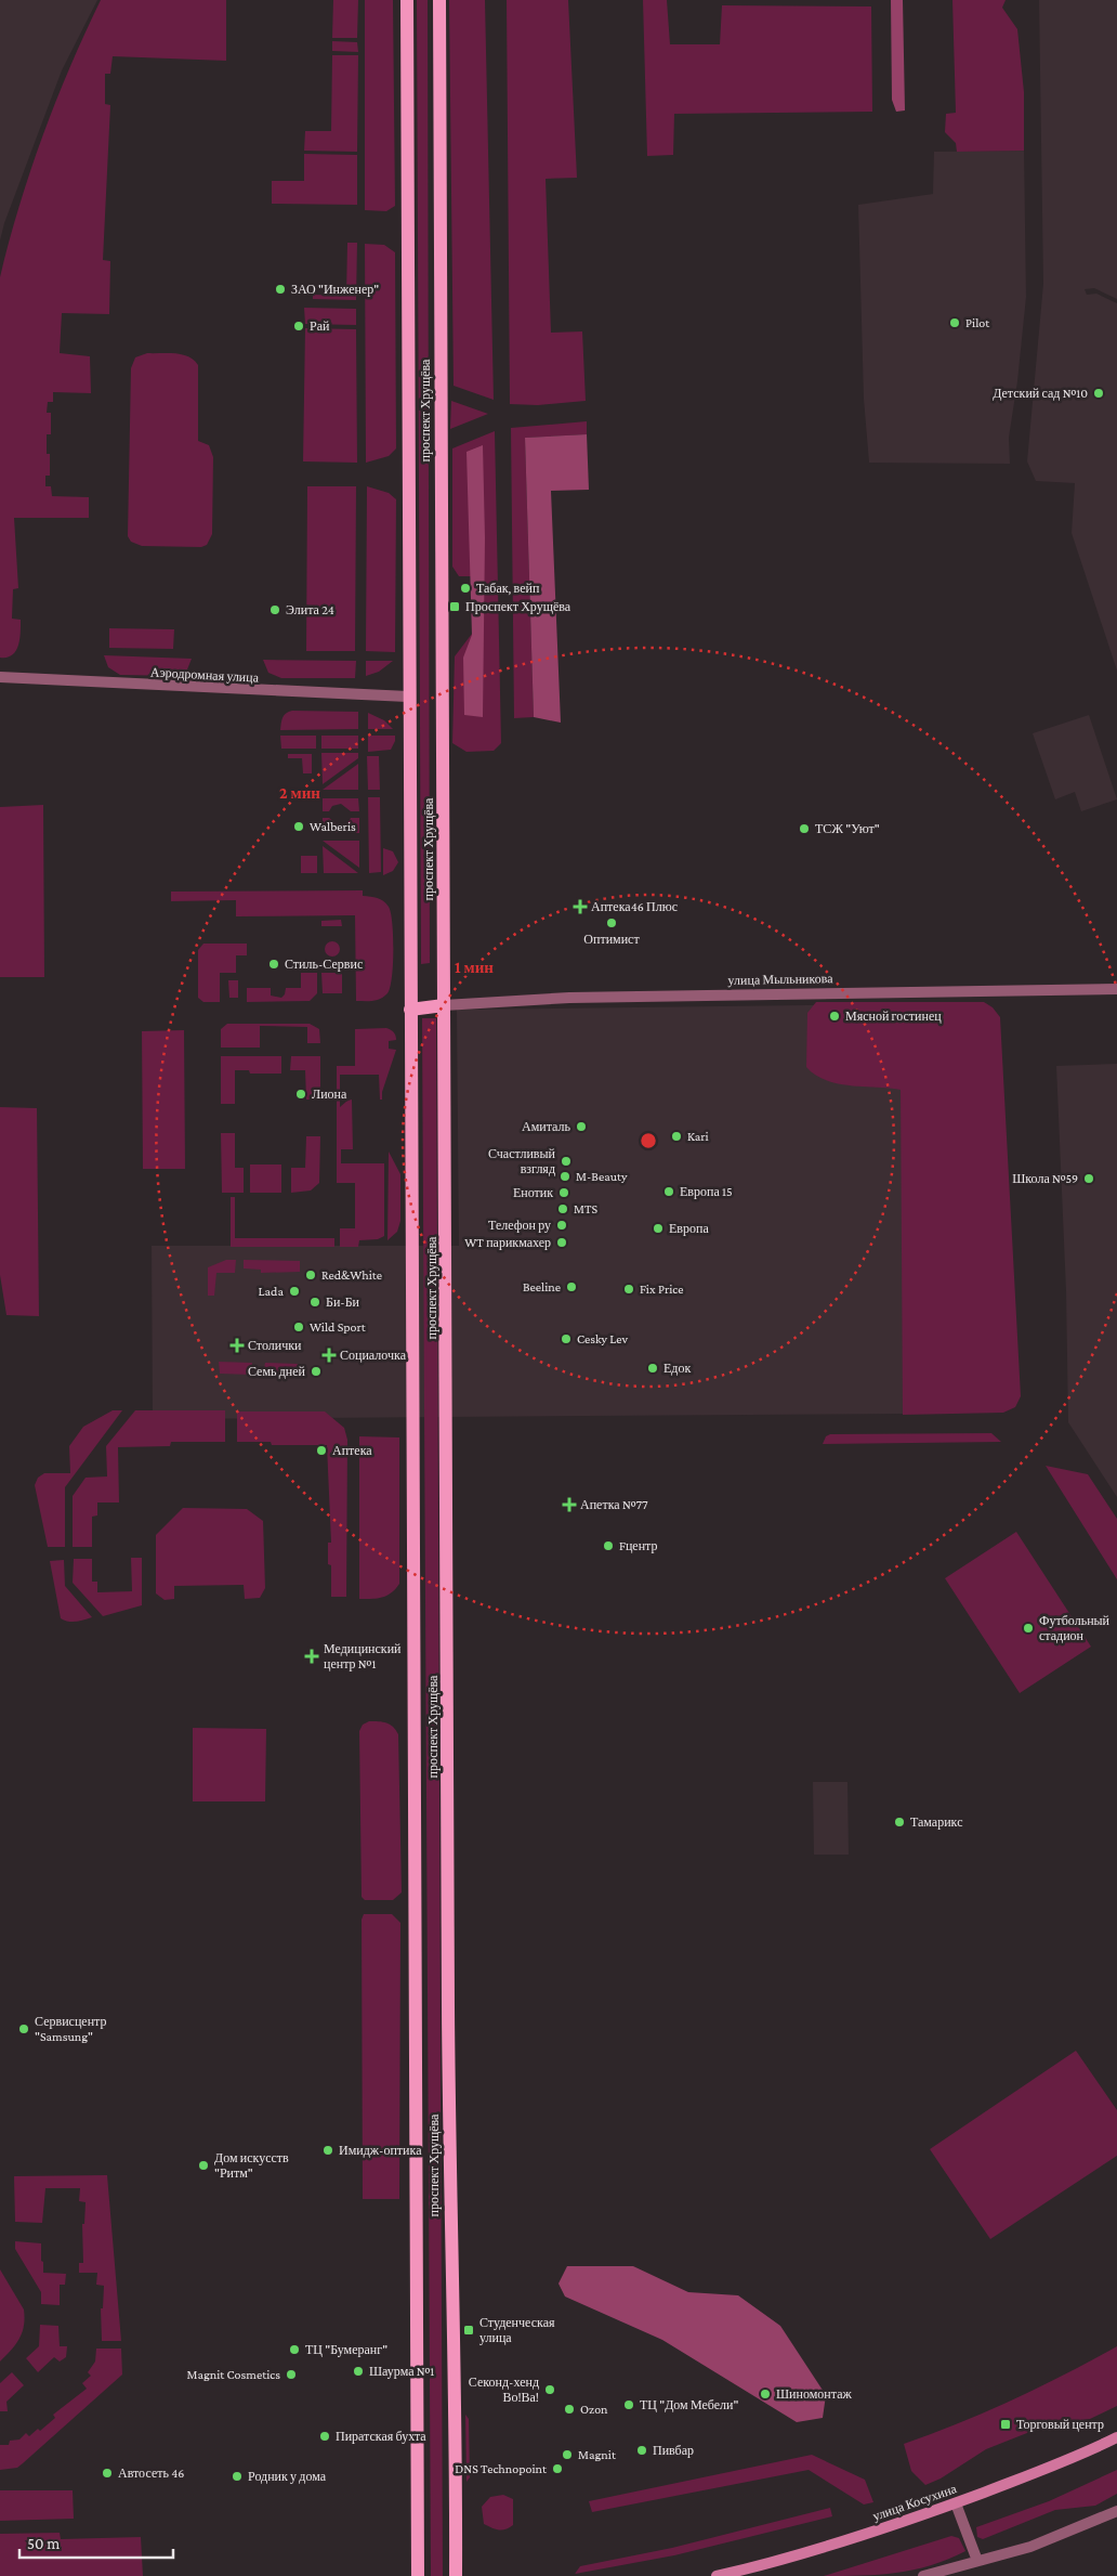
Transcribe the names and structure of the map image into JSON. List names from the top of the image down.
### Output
{
  "streets": {
    "main road": ["проспект Хрущёва", "улица Косухина"],
    "street": ["Аэродромная улица", "улица Мыльникова"]
  },
  "crossings": [
    ["проспект Хрущёва", "Аэродромная улица"],
    ["проспект Хрущёва", "улица Мыльникова"]
  ],
  "places": {
    "other": [
      "ЗАО \"Инженер\"",
      "Pilot",
      "Рай",
      "Детский сад №10",
      "Табак, вейп",
      "Элита 24",
      "Walberis",
      "ТСЖ \"Уют\"",
      "Оптимист",
      "Стиль-Сервис",
      "Мясной гостинец",
      "Лиона",
      "Амиталь",
      "Kari",
      "Счастливый взгляд",
      "M-Beauty",
      "Школа №59",
      "Европа 15",
      "Енотик",
      "MTS",
      "Телефон ру",
      "Европа",
      "WT парикмахер",
      "Red&White",
      "Beeline",
      "Fix Price",
      "Lada",
      "Би-Би",
      "Wild Sport",
      "Cesky Lev",
      "Едок",
      "Семь дней",
      "Аптека",
      "Fцентр",
      "Футбольный стадион",
      "Тамарикс",
      "Сервисцентр \"Samsung\"",
      "Имидж-оптика",
      "Дом искусств \"Ритм\"",
      "ТЦ \"Бумеранг\"",
      "Шаурма №1",
      "Magnit Cosmetics",
      "Секонд-хенд Во!Ва!",
      "Шиномонтаж",
      "ТЦ \"Дом Мебели\"",
      "Ozon",
      "Пиратская бухта",
      "Пивбар",
      "Magnit",
      "DNS Technopoint",
      "Автосеть 46",
      "Родник у дома"
    ],
    "transit": ["Проспект Хрущёва", "Студенческая улица", "Торговый центр"],
    "health": [
      "Аптека46 Плюс",
      "Столички",
      "Социалочка",
      "Апетка №77",
      "Медицинский центр №1"
    ]
  },
  "scale_bar": "50 m",
  "rings": ["2 мин", "1 мин"]
}
